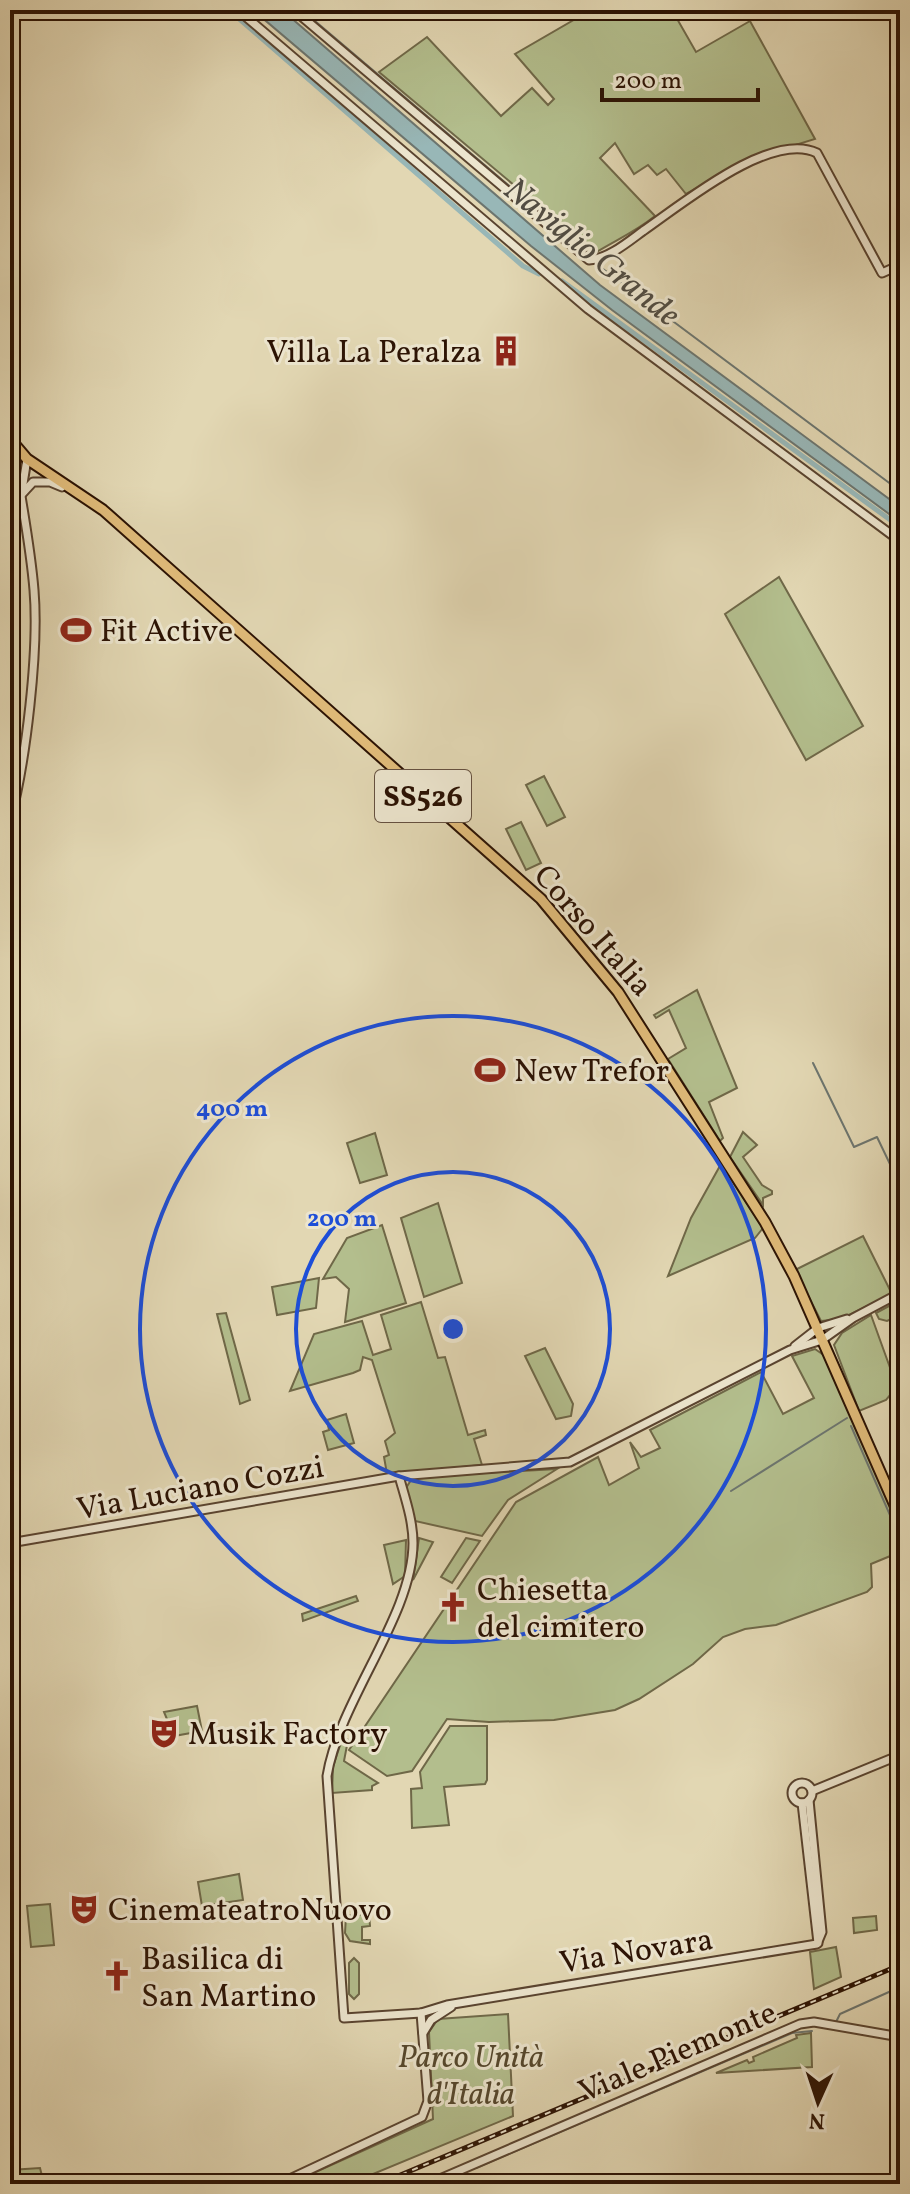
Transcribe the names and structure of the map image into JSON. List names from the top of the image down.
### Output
{
  "streets": {
    "main road": ["SS526", "Corso Italia"],
    "street": ["Via Luciano Cozzi", "Via Novara", "Viale Piemonte"]
  },
  "water": ["Naviglio Grande"],
  "parks": ["Parco Unità d'Italia"],
  "places": {
    "building": ["Villa La Peralza"],
    "sports": ["Fit Active", "New Trefor"],
    "church": ["Chiesetta del cimitero", "Basilica di San Martino"],
    "theatre": ["Musik Factory", "CinemateatroNuovo"]
  },
  "scale_bar": "200 m",
  "north": "bottom",
  "rings": ["400 m", "200 m"]
}
